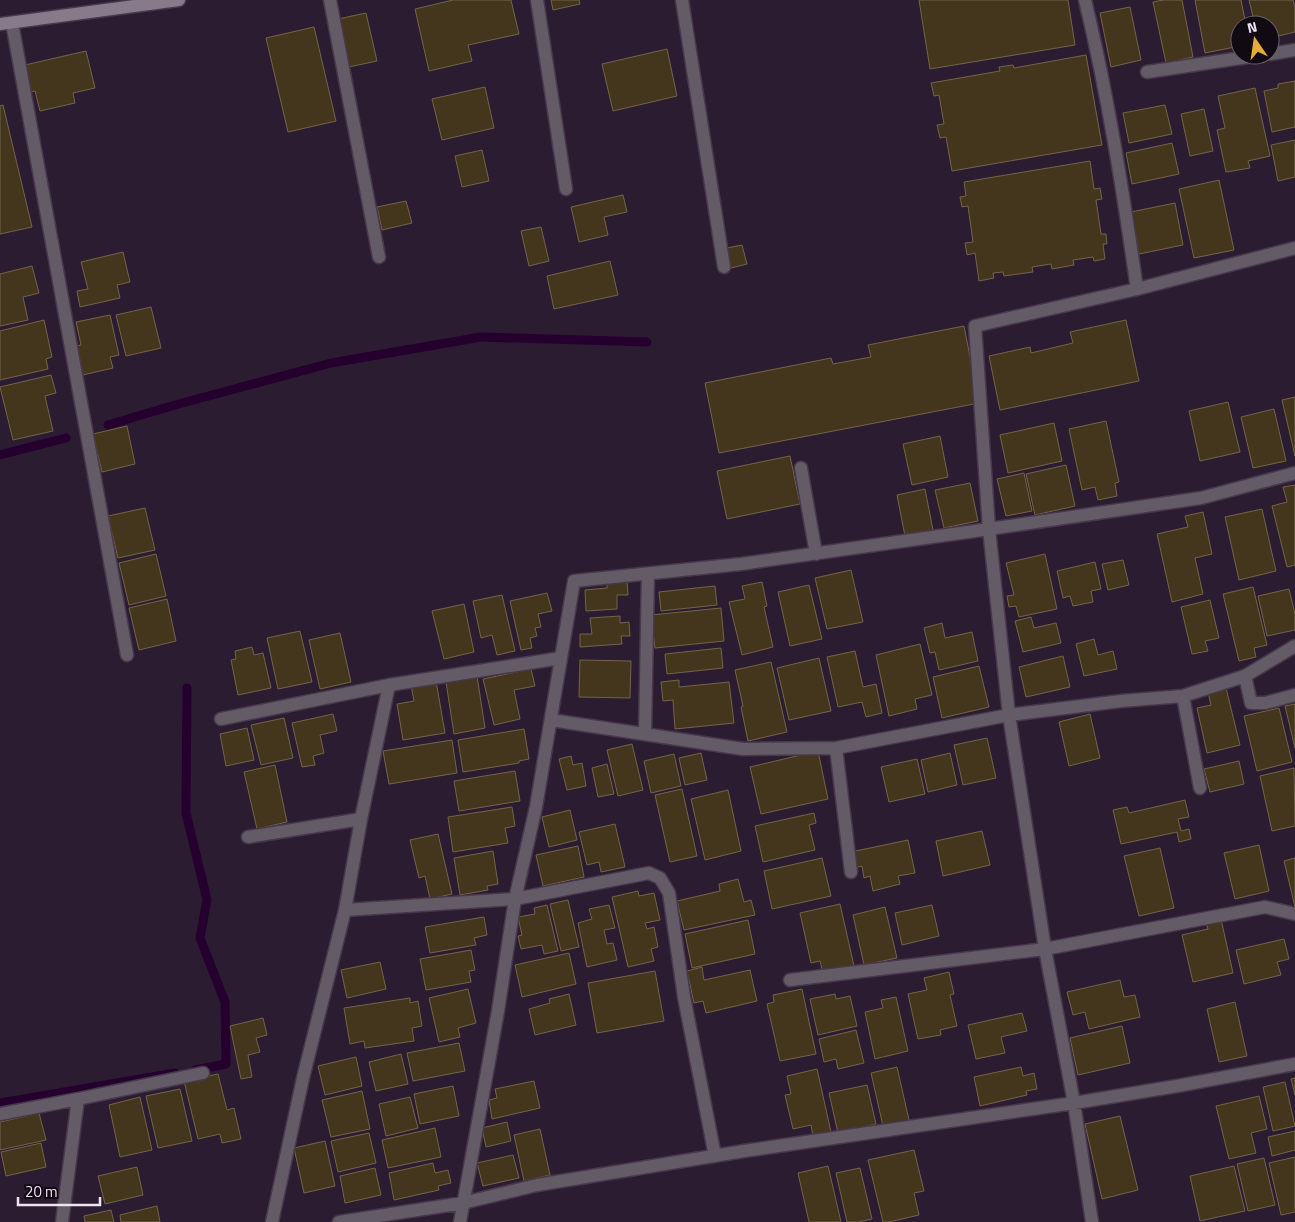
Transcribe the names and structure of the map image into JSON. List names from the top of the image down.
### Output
{
  "scale_bar": "20 m",
  "north": "top"
}
